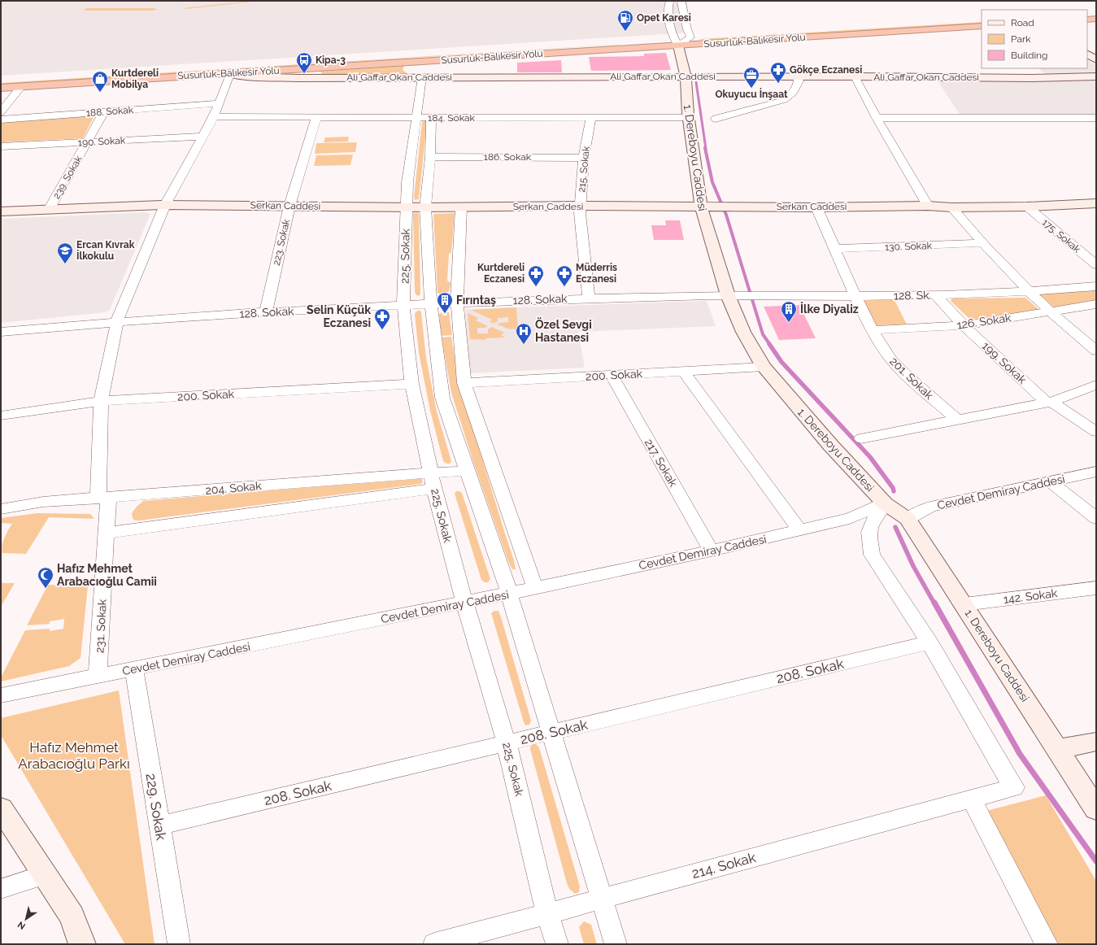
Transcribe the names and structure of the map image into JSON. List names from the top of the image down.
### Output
{
  "streets": {
    "highway": ["Susurluk-Balıkesir Yolu"],
    "main road": ["Ali Gaffar Okan Caddesi", "1. Dereboyu Caddesi", "Serkan Caddesi"],
    "street": [
      "188. Sokak",
      "184. Sokak",
      "190. Sokak",
      "186. Sokak",
      "215. Sokak",
      "239. Sokak",
      "175. Sokak",
      "223. Sokak",
      "130. Sokak",
      "225. Sokak",
      "128. Sk.",
      "128. Sokak",
      "126. Sokak",
      "199. Sokak",
      "200. Sokak",
      "201. Sokak",
      "217. Sokak",
      "204. Sokak",
      "Cevdet Demiray Caddesi",
      "142. Sokak",
      "231. Sokak",
      "208. Sokak",
      "229. Sokak",
      "214. Sokak"
    ]
  },
  "crossings": [
    ["Susurluk-Balıkesir Yolu", "Ali Gaffar Okan Caddesi"],
    ["Susurluk-Balıkesir Yolu", "1. Dereboyu Caddesi"],
    ["Susurluk-Balıkesir Yolu", "231. Sokak"],
    ["Ali Gaffar Okan Caddesi", "1. Dereboyu Caddesi"],
    ["Ali Gaffar Okan Caddesi", "225. Sokak"],
    ["Ali Gaffar Okan Caddesi", "231. Sokak"],
    ["188. Sokak", "239. Sokak"],
    ["188. Sokak", "231. Sokak"],
    ["184. Sokak", "1. Dereboyu Caddesi"],
    ["184. Sokak", "215. Sokak"],
    ["184. Sokak", "223. Sokak"],
    ["184. Sokak", "225. Sokak"],
    ["184. Sokak", "231. Sokak"],
    ["190. Sokak", "239. Sokak"],
    ["190. Sokak", "231. Sokak"],
    ["186. Sokak", "215. Sokak"],
    ["186. Sokak", "225. Sokak"],
    ["1. Dereboyu Caddesi", "Serkan Caddesi"],
    ["1. Dereboyu Caddesi", "128. Sk."],
    ["1. Dereboyu Caddesi", "128. Sokak"],
    ["1. Dereboyu Caddesi", "200. Sokak"],
    ["1. Dereboyu Caddesi", "Cevdet Demiray Caddesi"],
    ["1. Dereboyu Caddesi", "142. Sokak"],
    ["215. Sokak", "Serkan Caddesi"],
    ["215. Sokak", "128. Sokak"],
    ["239. Sokak", "Serkan Caddesi"],
    ["Serkan Caddesi", "175. Sokak"],
    ["Serkan Caddesi", "223. Sokak"],
    ["Serkan Caddesi", "225. Sokak"],
    ["Serkan Caddesi", "201. Sokak"],
    ["Serkan Caddesi", "231. Sokak"],
    ["223. Sokak", "128. Sokak"],
    ["130. Sokak", "201. Sokak"],
    ["225. Sokak", "128. Sokak"],
    ["225. Sokak", "200. Sokak"],
    ["225. Sokak", "204. Sokak"],
    ["225. Sokak", "Cevdet Demiray Caddesi"],
    ["225. Sokak", "208. Sokak"],
    ["225. Sokak", "214. Sokak"],
    ["128. Sk.", "128. Sokak"],
    ["128. Sk.", "199. Sokak"],
    ["128. Sk.", "201. Sokak"],
    ["128. Sokak", "231. Sokak"],
    ["126. Sokak", "199. Sokak"],
    ["126. Sokak", "201. Sokak"],
    ["200. Sokak", "217. Sokak"],
    ["200. Sokak", "231. Sokak"],
    ["217. Sokak", "Cevdet Demiray Caddesi"],
    ["204. Sokak", "231. Sokak"],
    ["Cevdet Demiray Caddesi", "231. Sokak"],
    ["Cevdet Demiray Caddesi", "229. Sokak"],
    ["208. Sokak", "229. Sokak"],
    ["208. Sokak", "214. Sokak"]
  ],
  "parks": ["Hafız Mehmet Arabacıoğlu Parkı"],
  "places": {
    "fuel station": ["Opet Karesi"],
    "bus stop": ["Kipa-3"],
    "pharmacy": [
      "Gökçe Eczanesi",
      "Kurtdereli Eczanesi",
      "Müderris Eczanesi",
      "Selin Küçük Eczanesi"
    ],
    "office": ["Okuyucu İnşaat"],
    "shop": ["Kurtdereli Mobilya"],
    "school or university": ["Ercan Kıvrak İlkokulu"],
    "building": ["Fırıntaş", "İlke Diyaliz"],
    "hospital": ["Özel Sevgi Hastanesi"],
    "mosque": ["Hafız Mehmet Arabacıoğlu Camii"]
  },
  "legend": ["Road", "Park", "Building"],
  "north": "bottom left"
}
